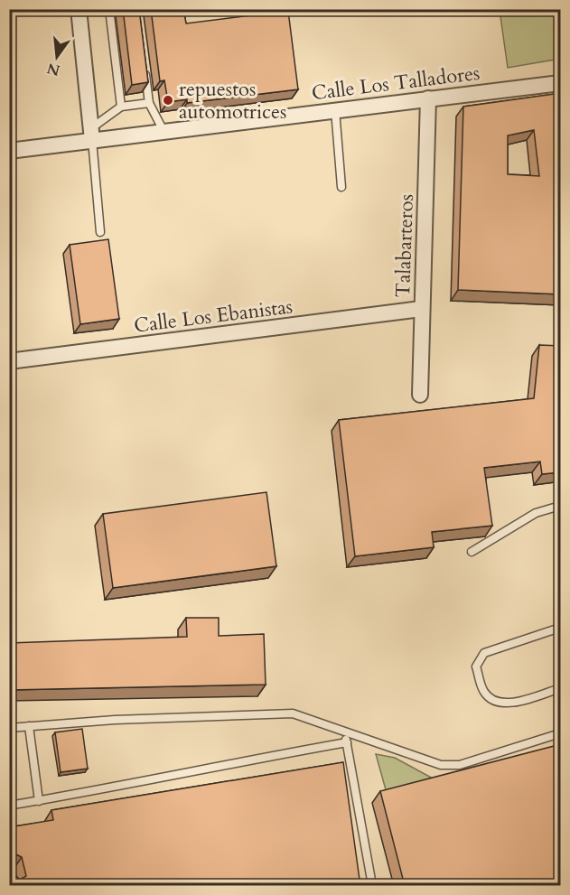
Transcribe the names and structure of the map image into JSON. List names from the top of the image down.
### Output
{
  "streets": {
    "street": ["Calle Los Talladores", "Talabarteros", "Calle Los Ebanistas"]
  },
  "crossings": [
    ["Calle Los Talladores", "Talabarteros"],
    ["Talabarteros", "Calle Los Ebanistas"]
  ],
  "places": ["repuestos automotrices"],
  "north": "bottom"
}
